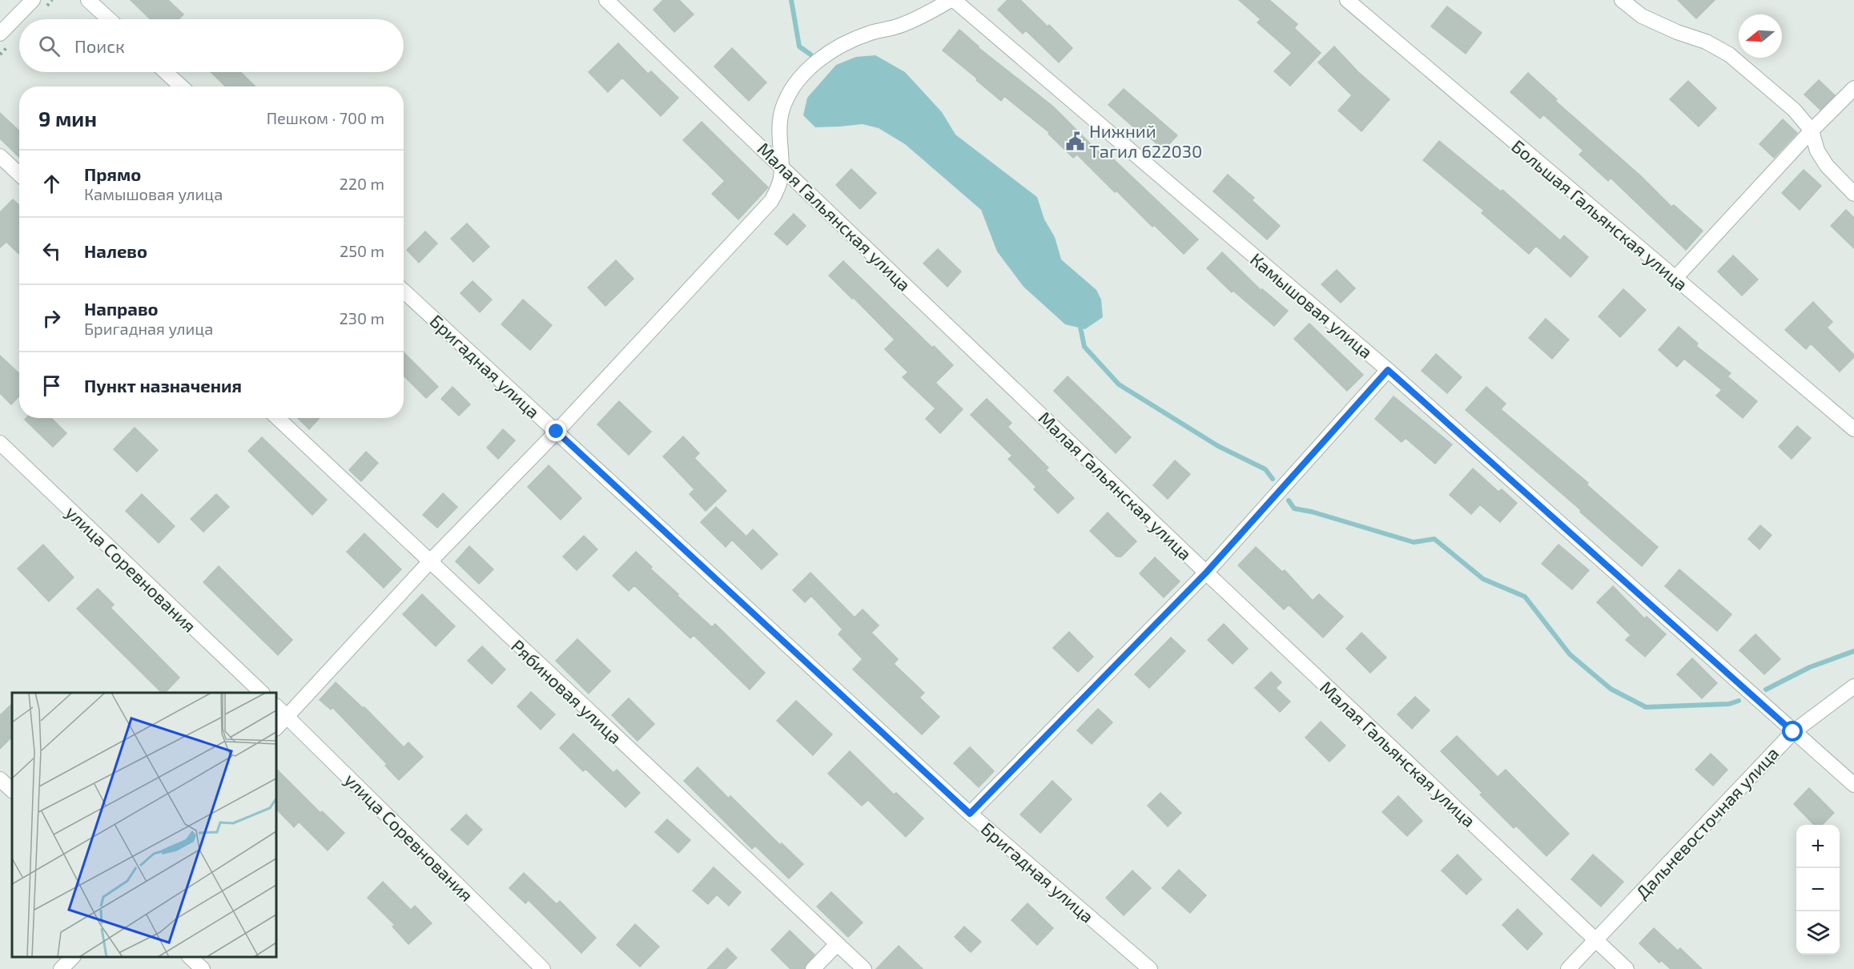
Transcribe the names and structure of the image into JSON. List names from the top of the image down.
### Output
{
  "streets": {
    "street": [
      "Большая Гальянская улица",
      "Малая Гальянская улица",
      "Камышовая улица",
      "Бригадная улица",
      "улица Соревнования",
      "Рябиновая улица",
      "Дальневосточная улица"
    ]
  },
  "crossings": [
    ["Малая Гальянская улица", "Дальневосточная улица"],
    ["Камышовая улица", "Дальневосточная улица"]
  ],
  "places": {
    "public building": ["Нижний Тагил 622030"]
  },
  "north": "left",
  "page": {
    "search": "Поиск",
    "heading": ["9 мин", "Пешком · 700 m"],
    "list": [
      ["Прямо", "Камышовая улица", "220 m"],
      ["Налево", "250 m"],
      ["Направо", "Бригадная улица", "230 m"],
      "Пункт назначения"
    ],
    "map_buttons": ["+", "−"]
  }
}
